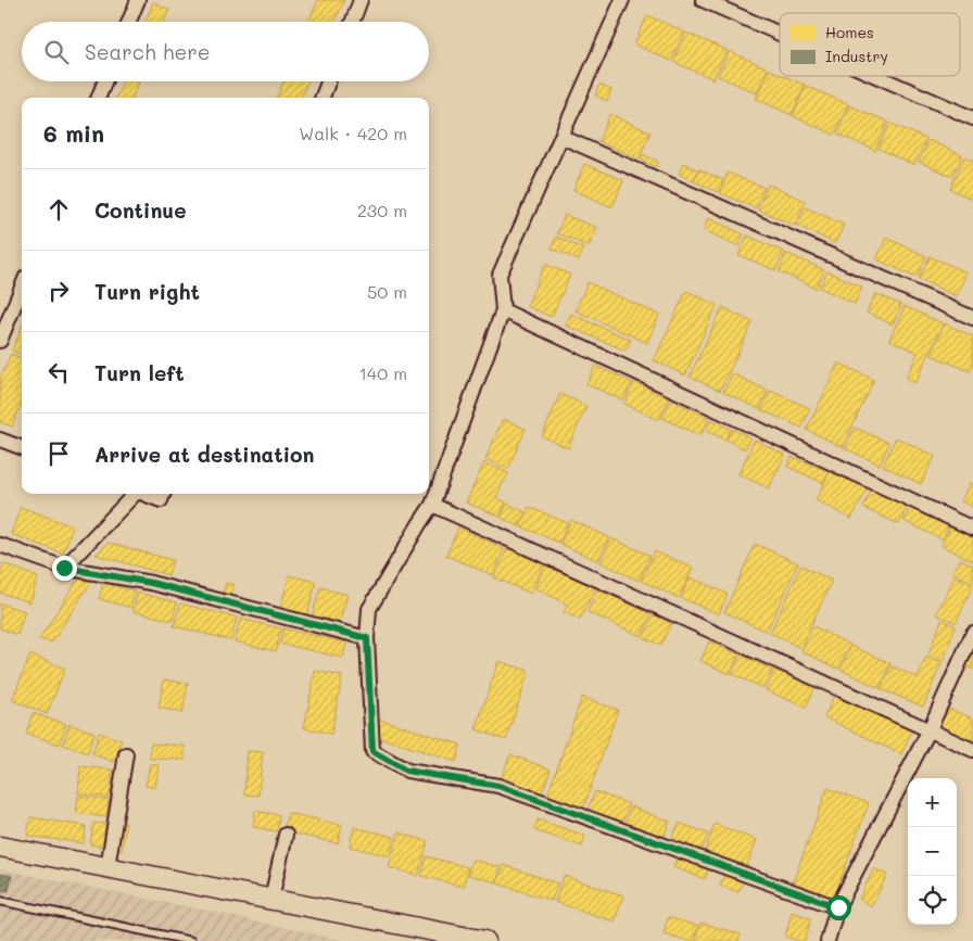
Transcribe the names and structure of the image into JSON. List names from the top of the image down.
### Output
{
  "legend": ["Homes", "Industry"],
  "page": {
    "search": "Search here",
    "heading": ["6 min", "Walk · 420 m"],
    "list": [
      ["Continue", "230 m"],
      ["Turn right", "50 m"],
      ["Turn left", "140 m"],
      "Arrive at destination"
    ],
    "map_buttons": ["+", "−"]
  }
}
